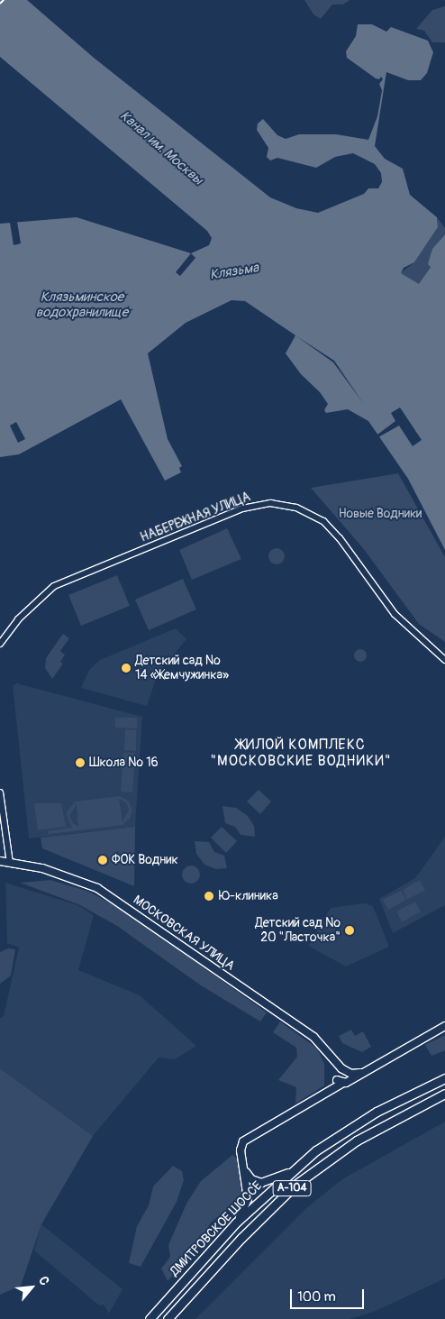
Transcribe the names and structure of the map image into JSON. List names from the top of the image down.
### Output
{
  "streets": {
    "highway": ["А-104", "ДМИТРОВСКОЕ ШОССЕ"],
    "main road": ["МОСКОВСКАЯ УЛИЦА"],
    "street": ["НАБЕРЕЖНАЯ УЛИЦА"]
  },
  "crossings": [
    ["МОСКОВСКАЯ УЛИЦА", "А-104"],
    ["А-104", "ДМИТРОВСКОЕ ШОССЕ"]
  ],
  "districts": ["ЖИЛОЙ КОМПЛЕКС \"МОСКОВСКИЕ ВОДНИКИ\""],
  "water": ["Канал им. Москвы", "Клязьма", "Клязьминское водохранилище"],
  "parks": ["Новые Водники"],
  "places": [
    "Детский сад № 14 «Жемчужинка»",
    "Школа № 16",
    "ФОК Водник",
    "Ю-клиника",
    "Детский сад № 20 \"Ласточка\""
  ],
  "scale_bar": "100 m",
  "north": "top right"
}
